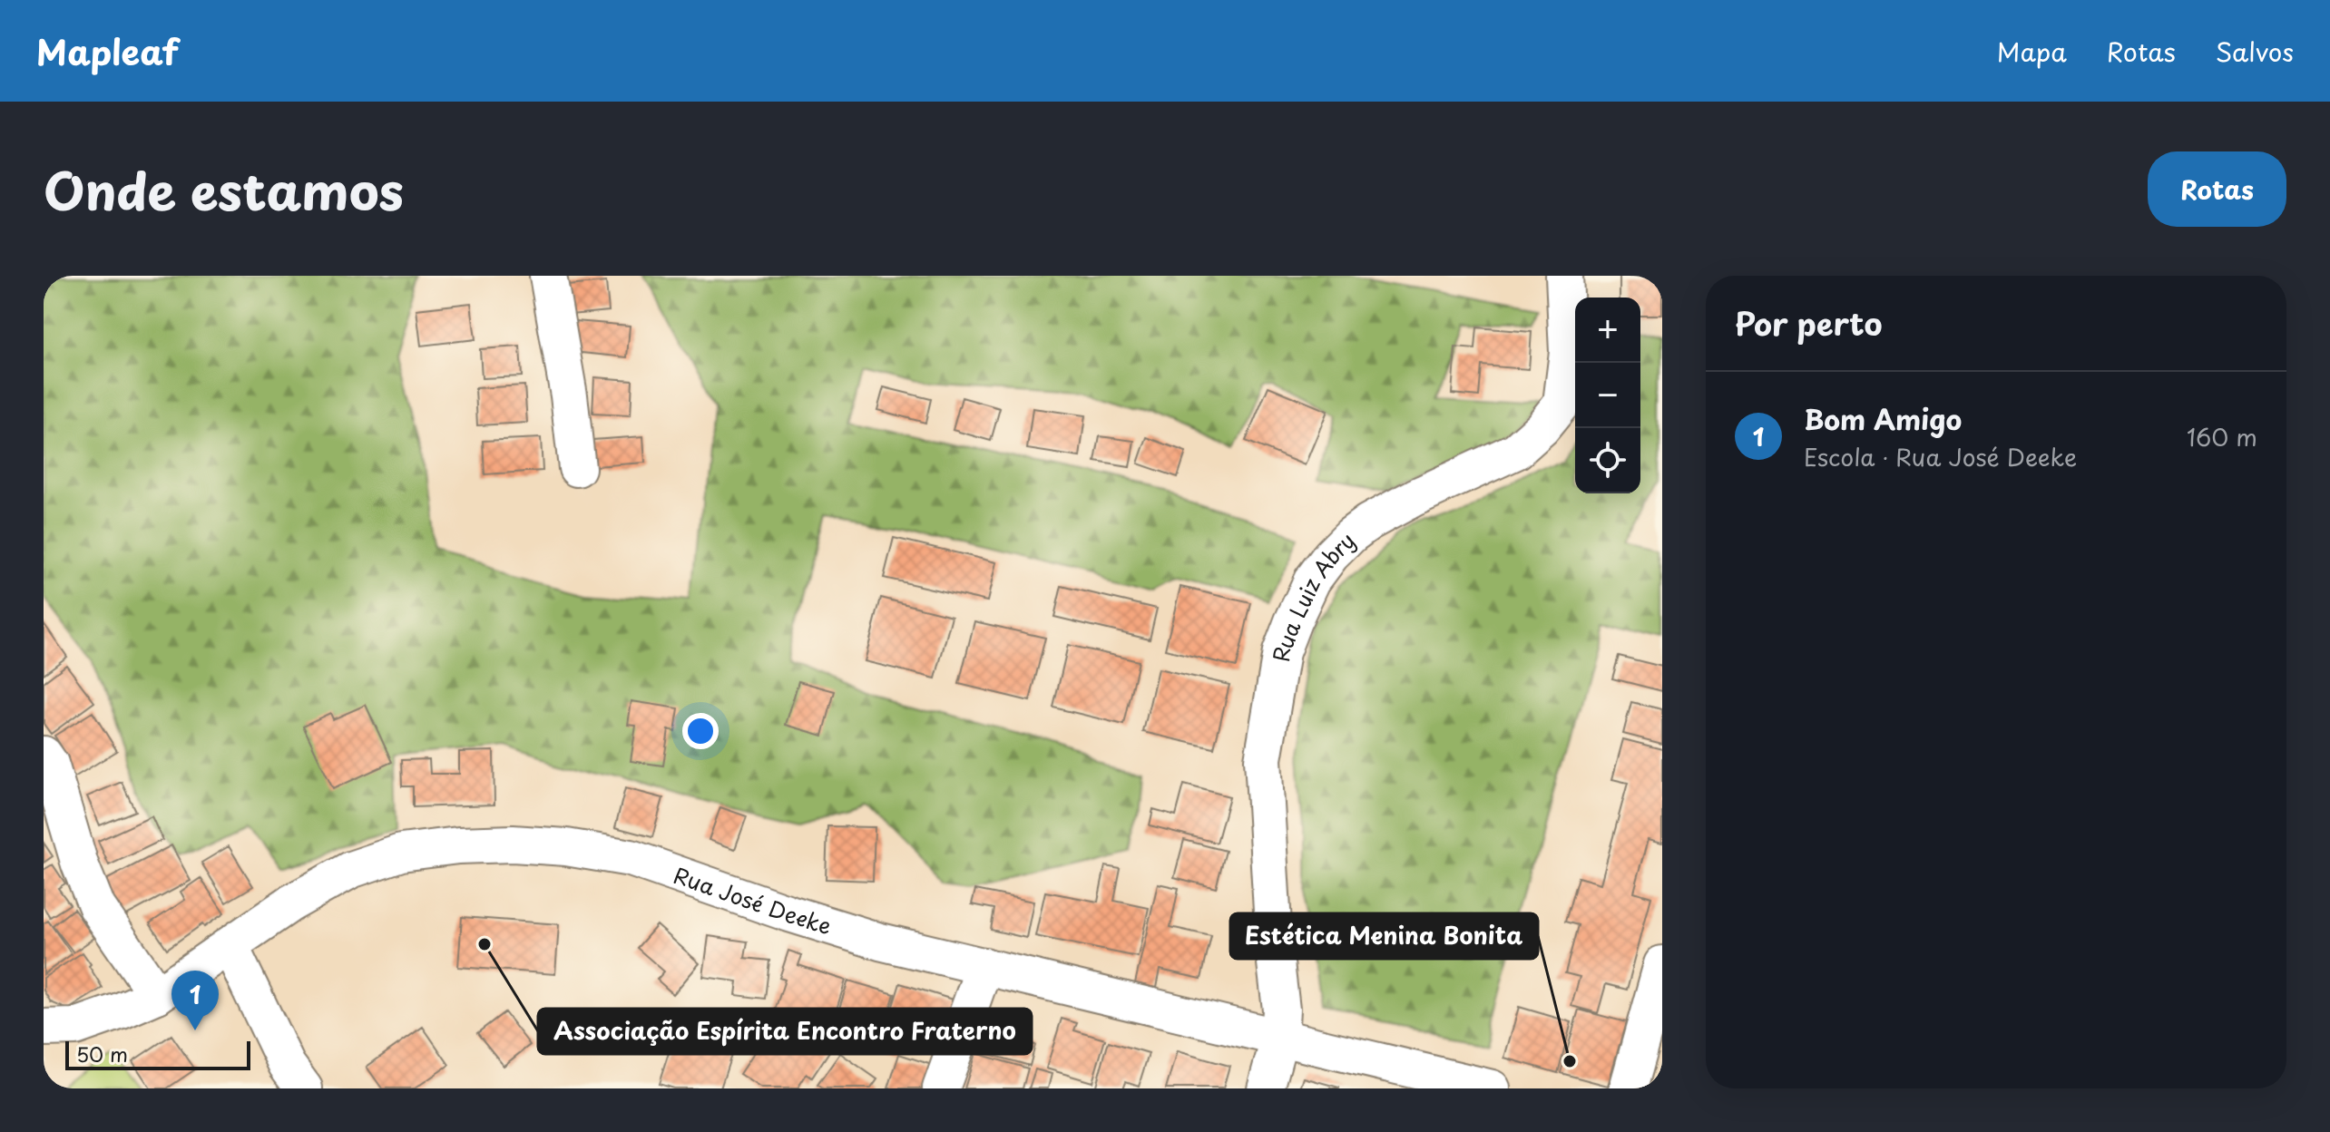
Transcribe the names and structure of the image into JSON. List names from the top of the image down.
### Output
{
  "streets": {
    "street": ["Rua Luiz Abry", "Rua José Deeke"]
  },
  "crossings": [
    ["Rua Luiz Abry", "Rua José Deeke"]
  ],
  "places": ["Associação Espírita Encontro Fraterno", "Estética Menina Bonita"],
  "scale_bar": "50 m",
  "page": {
    "header": "Mapleaf",
    "nav": ["Mapa", "Rotas", "Salvos"],
    "title": "Onde estamos",
    "buttons": "Rotas",
    "heading": "Por perto",
    "map_buttons": ["+", "−"],
    "list": [
      {
        "mark": "1",
        "name": "Bom Amigo",
        "note": "Escola · Rua José Deeke",
        "value": "160 m"
      }
    ],
    "pins": "1",
    "scale": "50 m"
  }
}
